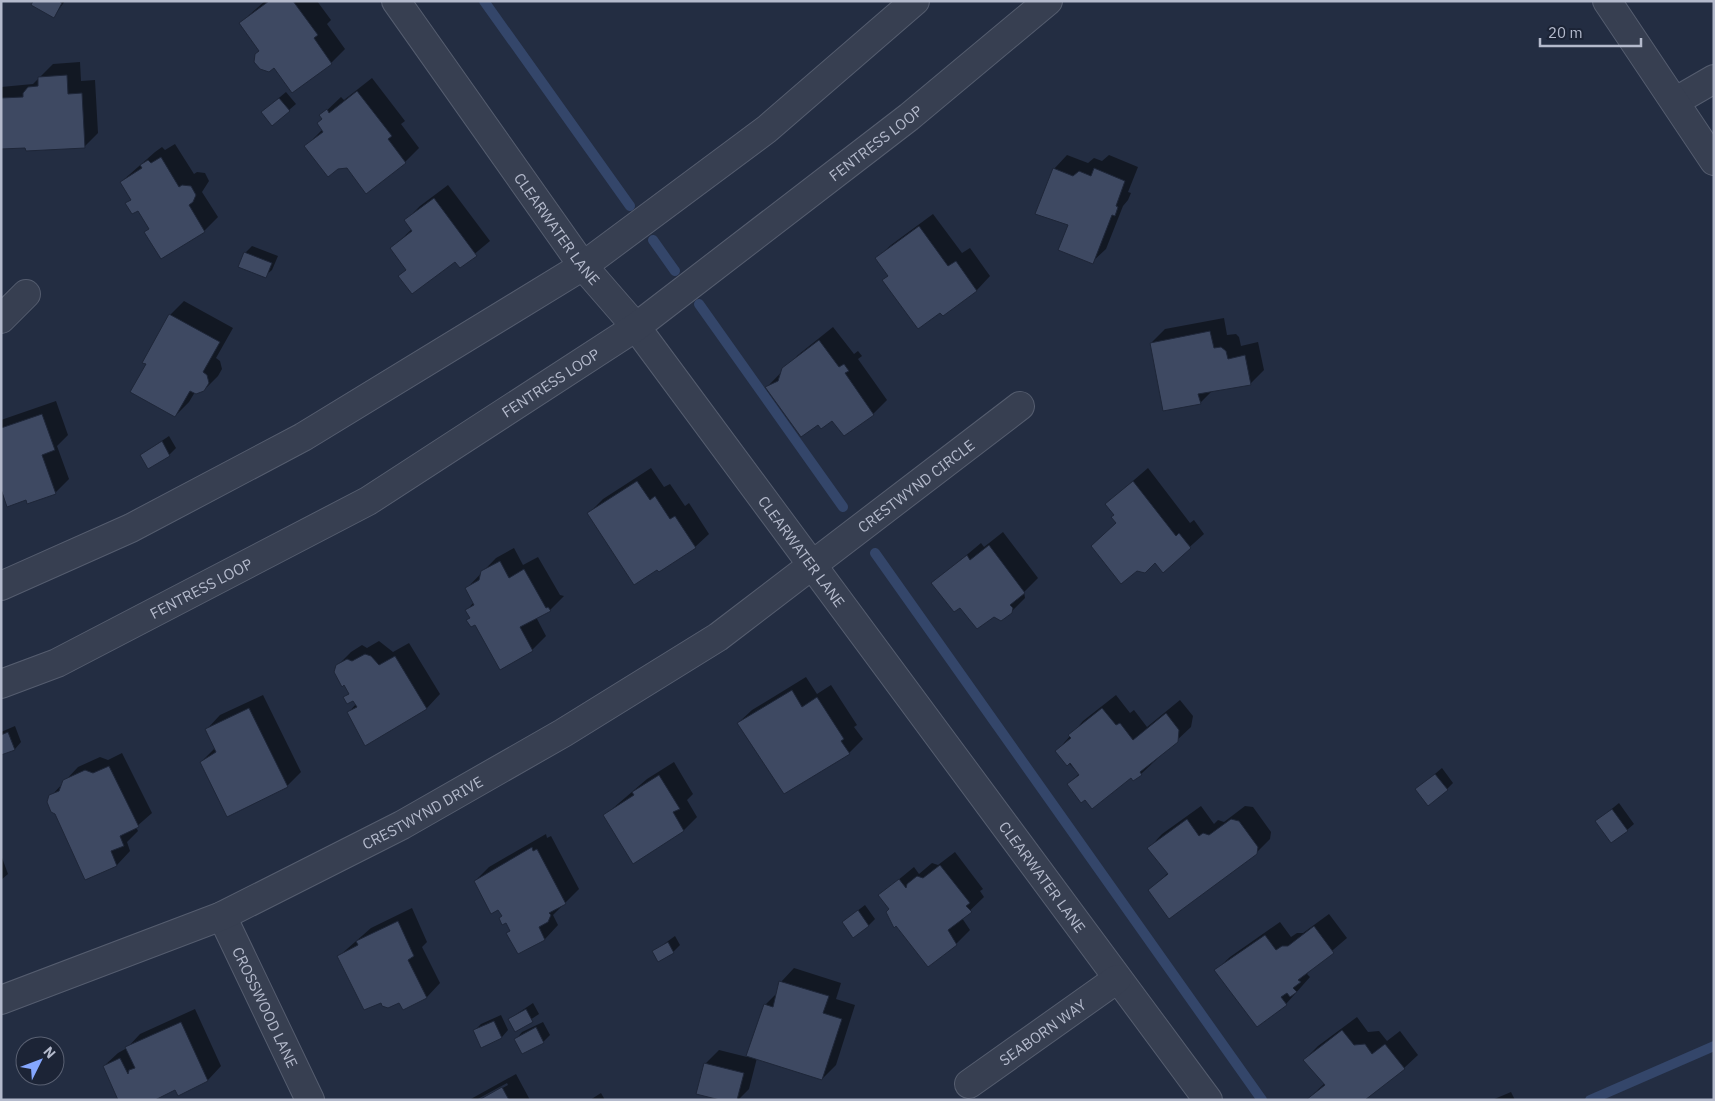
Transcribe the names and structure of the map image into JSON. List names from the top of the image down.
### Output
{
  "streets": {
    "street": [
      "FENTRESS LOOP",
      "CLEARWATER LANE",
      "CRESTWYND CIRCLE",
      "CRESTWYND DRIVE",
      "CROSSWOOD LANE",
      "SEABORN WAY"
    ]
  },
  "crossings": [
    ["FENTRESS LOOP", "CLEARWATER LANE"],
    ["CLEARWATER LANE", "CRESTWYND CIRCLE"],
    ["CLEARWATER LANE", "CRESTWYND DRIVE"],
    ["CLEARWATER LANE", "SEABORN WAY"],
    ["CRESTWYND CIRCLE", "CRESTWYND DRIVE"],
    ["CRESTWYND DRIVE", "CROSSWOOD LANE"]
  ],
  "scale_bar": "20 m",
  "north": "top right"
}
